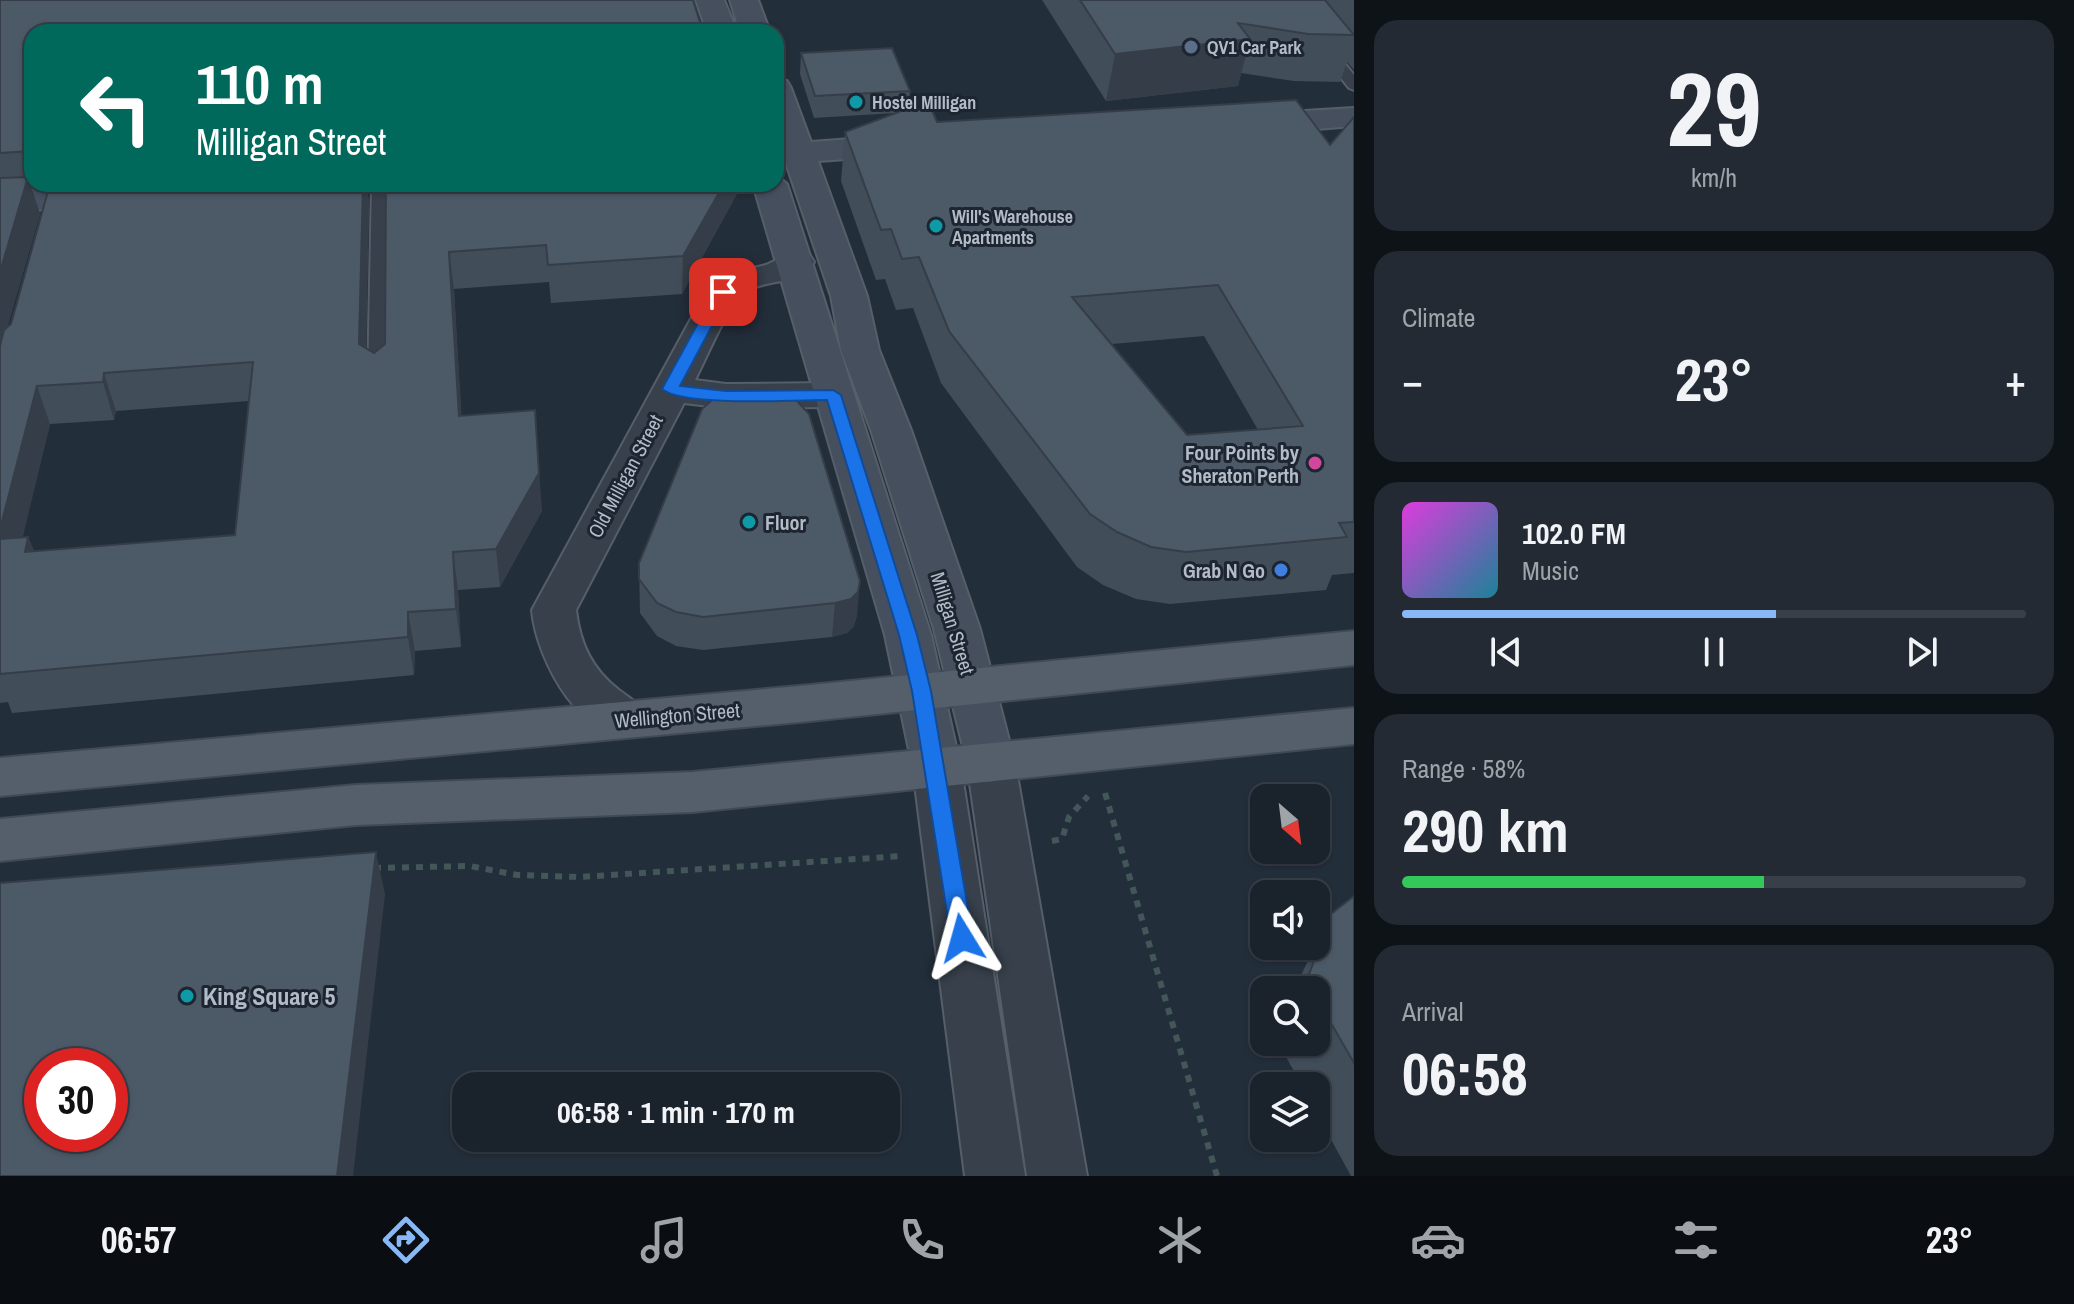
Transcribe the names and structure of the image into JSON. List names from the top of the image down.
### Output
{
  "streets": {
    "main road": ["Milligan Street", "Wellington Street"],
    "street": ["Old Milligan Street"]
  },
  "crossings": [
    ["Old Milligan Street", "Milligan Street"],
    ["Old Milligan Street", "Wellington Street"],
    ["Milligan Street", "Wellington Street"]
  ],
  "places": [
    "QV1 Car Park",
    "Hostel Milligan",
    "Will's Warehouse Apartments",
    "Four Points by Sheraton Perth",
    "Fluor",
    "Grab N Go",
    "King Square 5"
  ],
  "north": "bottom right",
  "page": {
    "tile": [
      ["29", "km/h"],
      "Climate",
      ["Range · 58%", "290 km"],
      ["Arrival", "06:58"]
    ],
    "turn": ["110 m", "Milligan Street"],
    "heat": ["−", "23°", "+"],
    "song": ["102.0 FM", "Music"],
    "limit": "30",
    "trip": "06:58 · 1 min · 170 m",
    "tabs": ["06:57", "23°"]
  }
}
